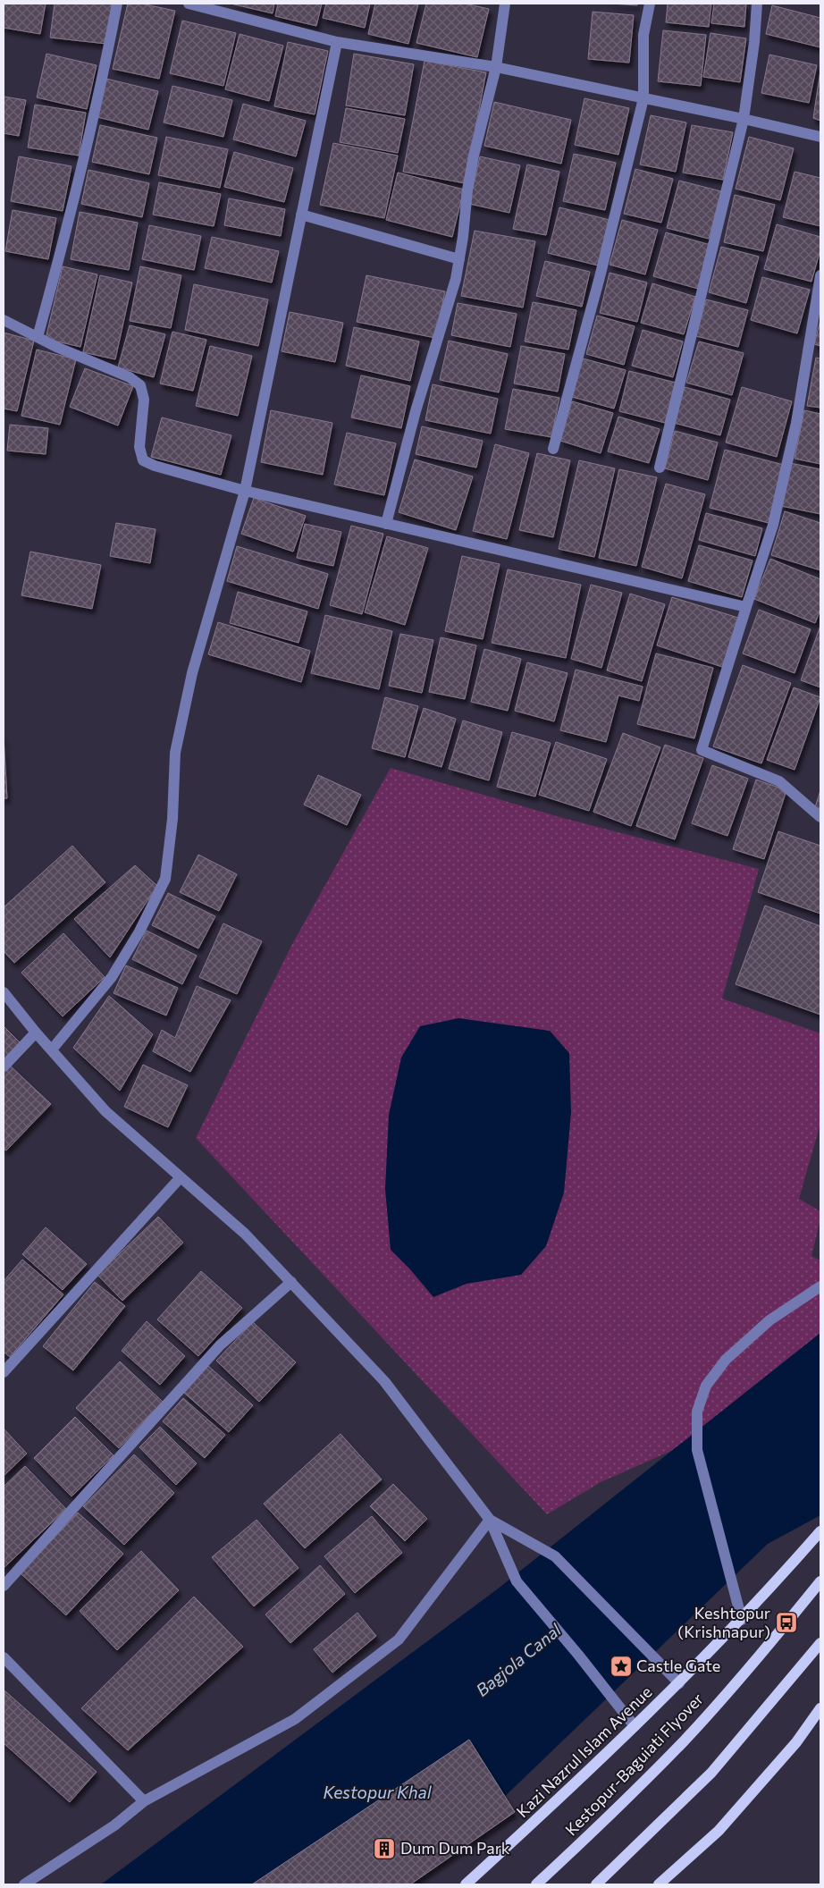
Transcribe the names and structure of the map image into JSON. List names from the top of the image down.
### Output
{
  "streets": {
    "main road": ["Kazi Nazrul Islam Avenue", "Kestopur-Baguiati Flyover"]
  },
  "water": ["Bagjola Canal", "Kestopur Khal"],
  "places": {
    "bus stop": ["Keshtopur (Krishnapur)"],
    "place": ["Castle Gate"],
    "building": ["Dum Dum Park"]
  }
}
